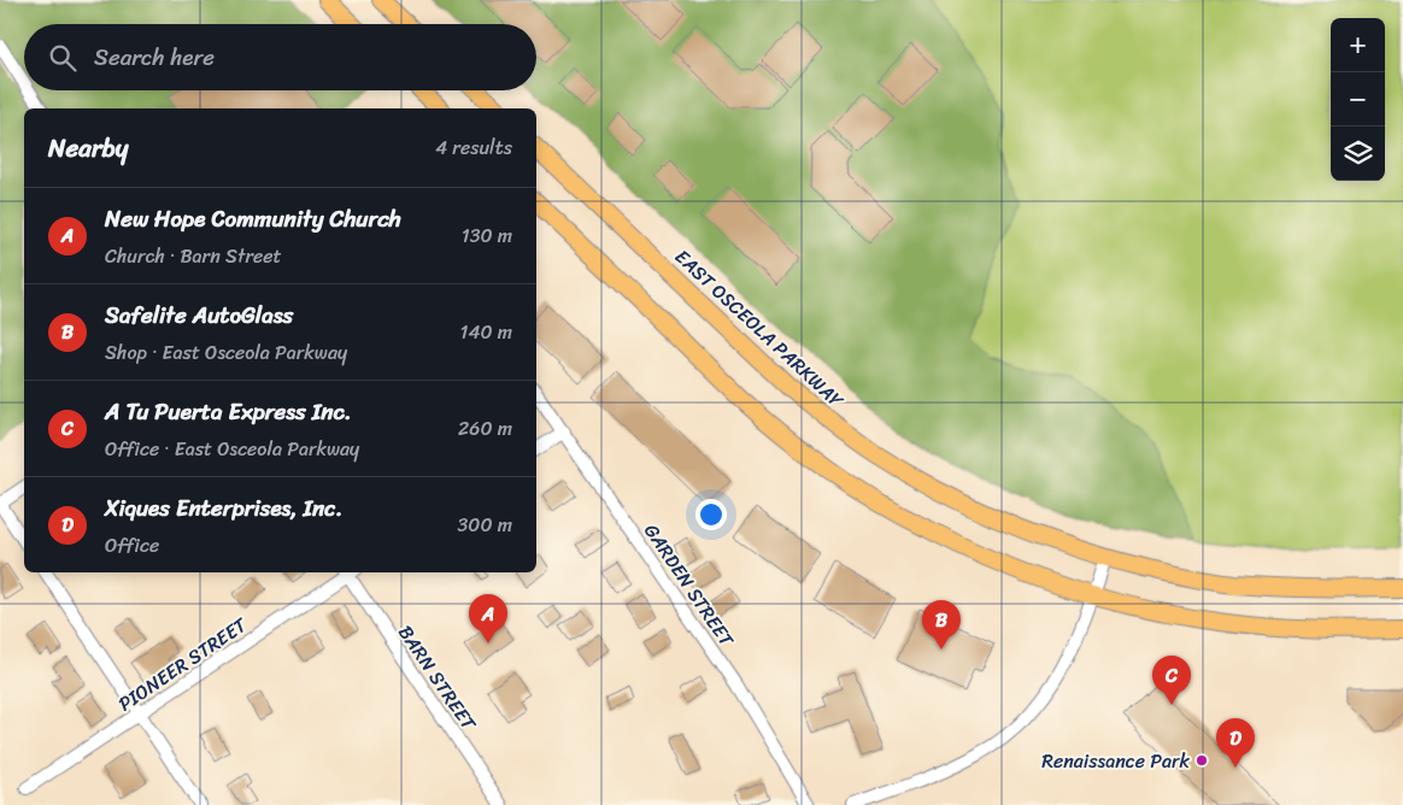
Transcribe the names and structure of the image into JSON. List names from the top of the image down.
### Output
{
  "streets": {
    "main road": ["EAST OSCEOLA PARKWAY"],
    "street": ["GARDEN STREET", "PIONEER STREET", "BARN STREET"]
  },
  "places": ["Renaissance Park"],
  "page": {
    "map_buttons": ["+", "−"],
    "search": "Search here",
    "heading": ["Nearby", "4 results"],
    "list": [
      {
        "mark": "A",
        "name": "New Hope Community Church",
        "note": "Church · Barn Street",
        "value": "130 m"
      },
      {
        "mark": "B",
        "name": "Safelite AutoGlass",
        "note": "Shop · East Osceola Parkway",
        "value": "140 m"
      },
      {
        "mark": "C",
        "name": "A Tu Puerta Express Inc.",
        "note": "Office · East Osceola Parkway",
        "value": "260 m"
      },
      {
        "mark": "D",
        "name": "Xiques Enterprises, Inc.",
        "note": "Office",
        "value": "300 m"
      }
    ],
    "pins": [
      "A",
      "B",
      "C",
      "D"
    ]
  }
}
